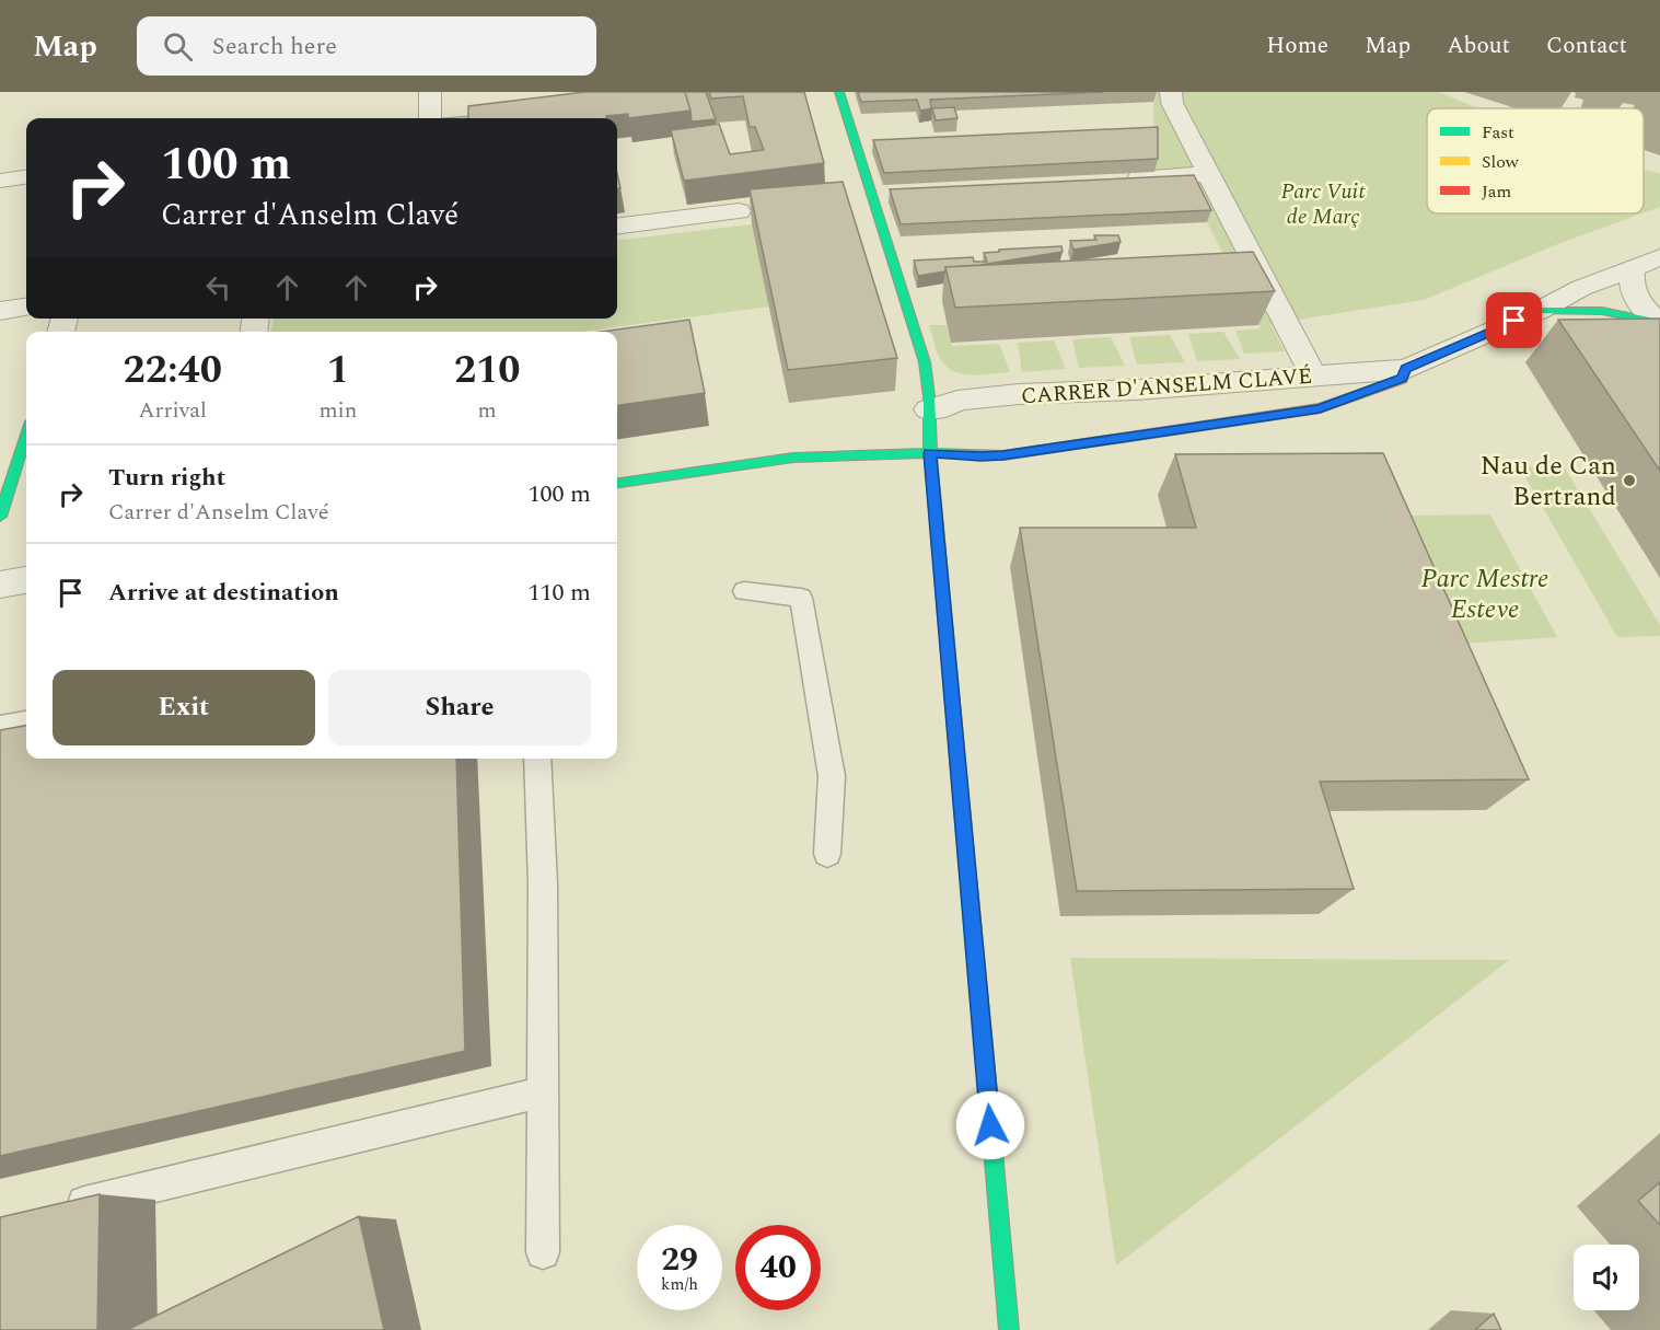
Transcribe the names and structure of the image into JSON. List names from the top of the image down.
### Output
{
  "streets": {
    "street": ["CARRER D'ANSELM CLAVÉ"]
  },
  "parks": ["Parc Vuit de Març", "Parc Mestre Esteve"],
  "places": ["Nau de Can Bertrand"],
  "legend": ["Fast", "Slow", "Jam"],
  "page": {
    "header": "Map",
    "search": "Search here",
    "nav": [
      "Home",
      "Map",
      "About",
      "Contact"
    ],
    "turn": ["100 m", "Carrer d'Anselm Clavé"],
    "eta": [
      "22:40",
      "Arrival",
      "1",
      "min",
      "210",
      "m"
    ],
    "list": [
      {
        "name": "Turn right",
        "note": "Carrer d'Anselm Clavé",
        "value": "100 m"
      },
      {
        "name": "Arrive at destination",
        "value": "110 m"
      }
    ],
    "buttons": ["Exit", "Share"],
    "speed": "29 km/h",
    "limit": "40"
  }
}
